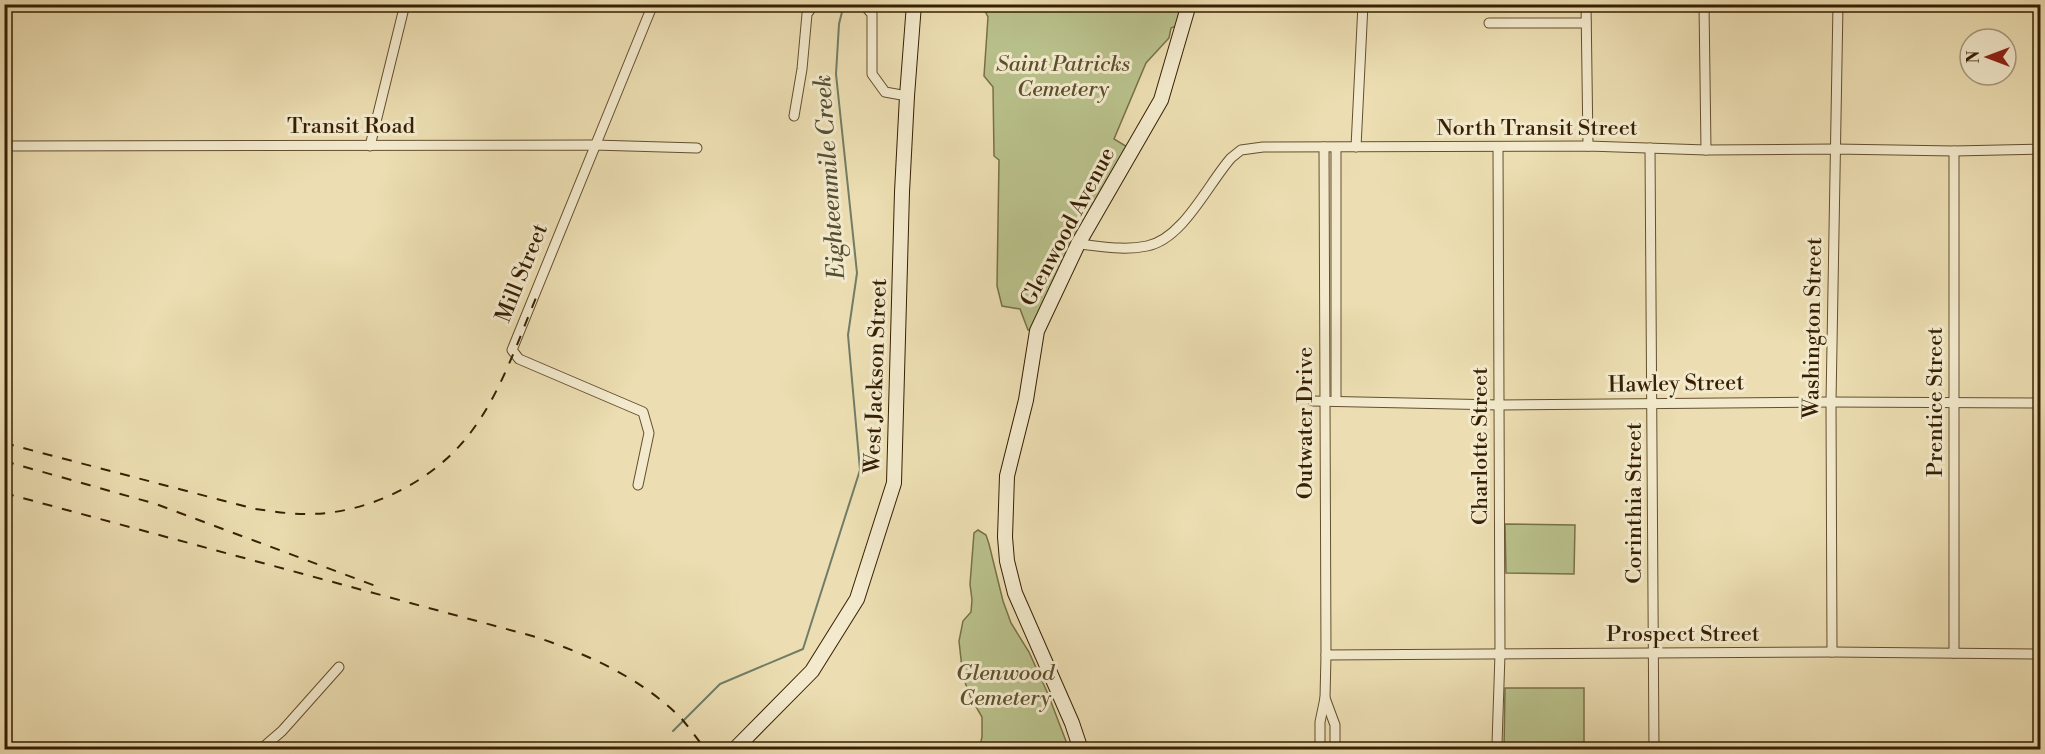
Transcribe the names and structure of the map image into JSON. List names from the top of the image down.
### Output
{
  "streets": {
    "street": [
      "Transit Road",
      "North Transit Street",
      "Glenwood Avenue",
      "Mill Street",
      "Washington Street",
      "West Jackson Street",
      "Hawley Street",
      "Prentice Street",
      "Outwater Drive",
      "Charlotte Street",
      "Corinthia Street",
      "Prospect Street"
    ]
  },
  "crossings": [
    ["Transit Road", "Mill Street"],
    ["North Transit Street", "Glenwood Avenue"],
    ["North Transit Street", "Washington Street"],
    ["North Transit Street", "Prentice Street"],
    ["North Transit Street", "Outwater Drive"],
    ["North Transit Street", "Charlotte Street"],
    ["North Transit Street", "Corinthia Street"],
    ["Washington Street", "Hawley Street"],
    ["Washington Street", "Prospect Street"],
    ["Hawley Street", "Prentice Street"],
    ["Hawley Street", "Outwater Drive"],
    ["Hawley Street", "Charlotte Street"],
    ["Hawley Street", "Corinthia Street"],
    ["Prentice Street", "Prospect Street"],
    ["Outwater Drive", "Prospect Street"],
    ["Charlotte Street", "Prospect Street"],
    ["Corinthia Street", "Prospect Street"]
  ],
  "water": ["Eighteenmile Creek"],
  "parks": ["Saint Patricks Cemetery", "Glenwood Cemetery"],
  "north": "left"
}
